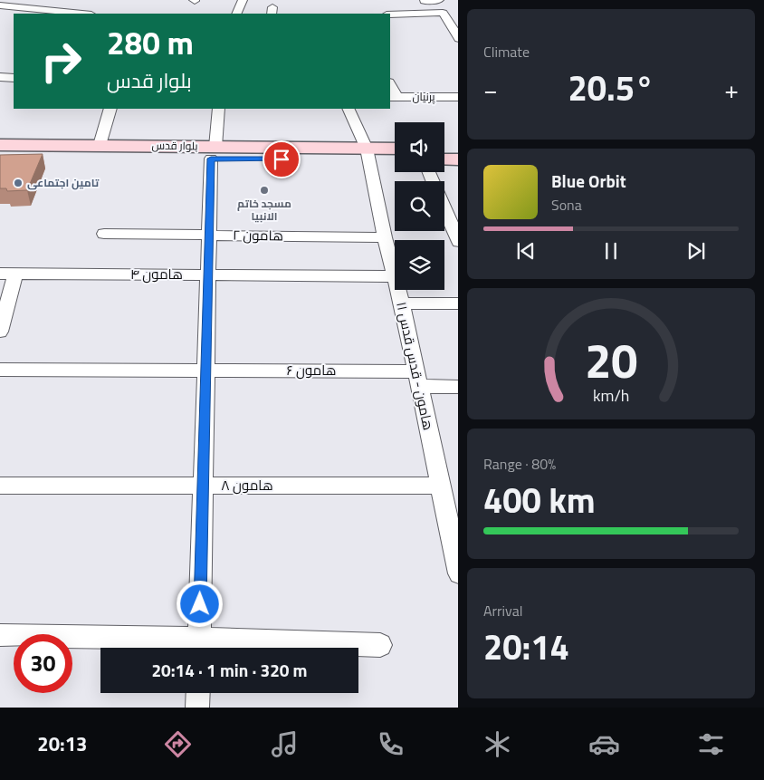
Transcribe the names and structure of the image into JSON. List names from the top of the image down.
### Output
{
  "streets": {
    "main road": ["بلوار قدس"],
    "street": [
      "پرنیان",
      "هامون ۲",
      "هامون ۴",
      "هامون - قدس قدس ۱۱",
      "هامون ۶",
      "هامون ۸"
    ]
  },
  "crossings": [
    ["بلوار قدس", "هامون - قدس قدس ۱۱"],
    ["هامون ۲", "هامون - قدس قدس ۱۱"],
    ["هامون ۴", "هامون - قدس قدس ۱۱"],
    ["هامون - قدس قدس ۱۱", "هامون ۶"],
    ["هامون - قدس قدس ۱۱", "هامون ۸"]
  ],
  "places": ["تامین اجتماعی", "مسجد خاتم الانبیا"],
  "page": {
    "tile": [
      "Climate",
      ["Range · 80%", "400 km"],
      ["Arrival", "20:14"]
    ],
    "turn": ["280 m", "بلوار قدس"],
    "heat": ["−", "20.5°", "+"],
    "song": ["Blue Orbit", "Sona"],
    "limit": "30",
    "trip": "20:14 · 1 min · 320 m",
    "tabs": "20:13",
    "gauge": ["20", "km/h"]
  }
}
